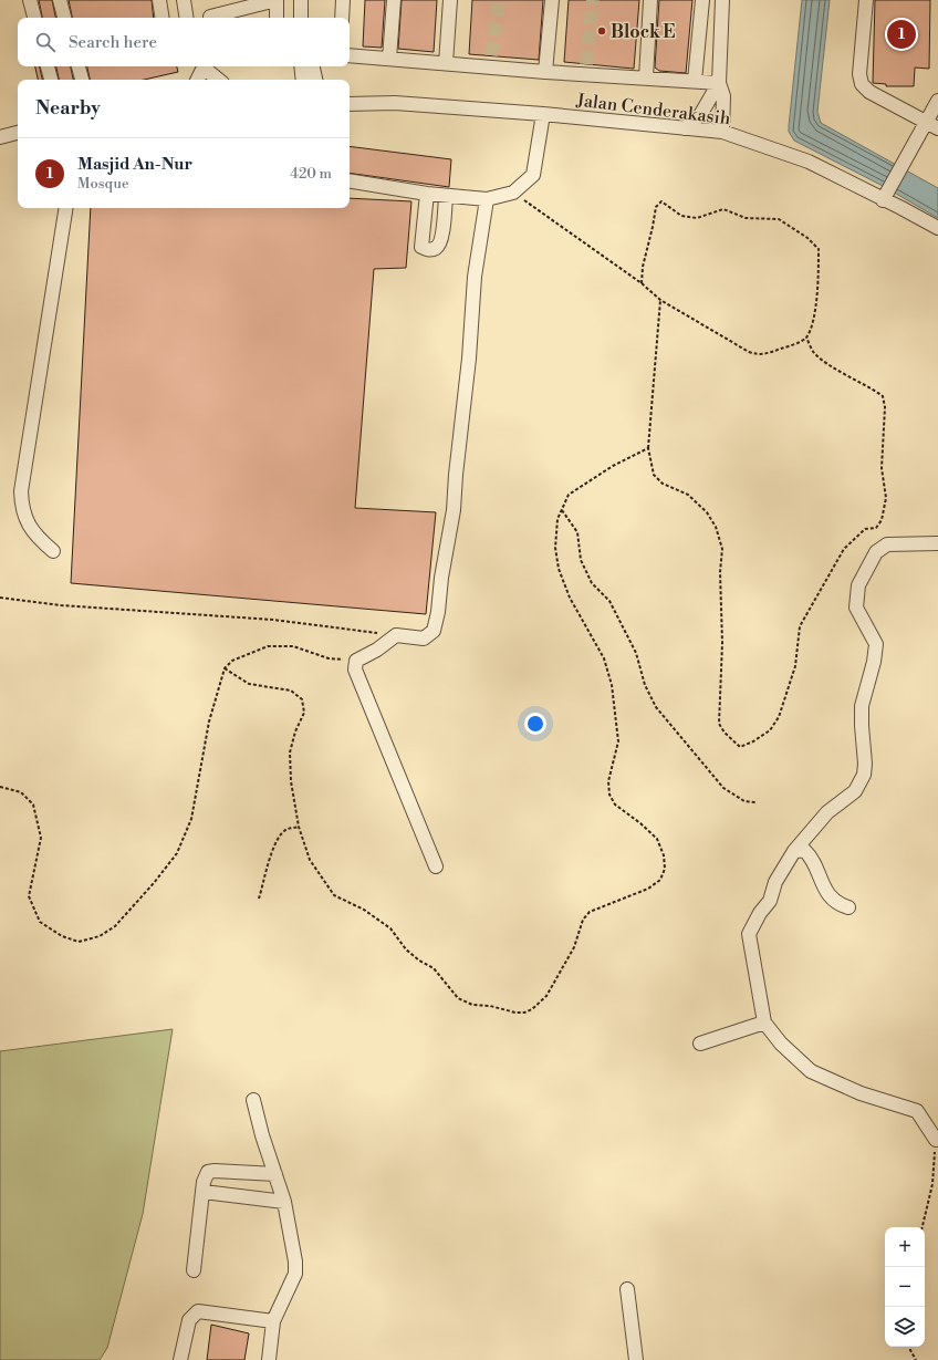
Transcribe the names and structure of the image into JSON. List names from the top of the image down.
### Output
{
  "streets": {
    "street": ["Jalan Cenderakasih"]
  },
  "places": ["Block E"],
  "page": {
    "pins": "1",
    "search": "Search here",
    "heading": "Nearby",
    "list": [
      {
        "mark": "1",
        "name": "Masjid An-Nur",
        "note": "Mosque",
        "value": "420 m"
      }
    ],
    "map_buttons": ["+", "−"]
  }
}
